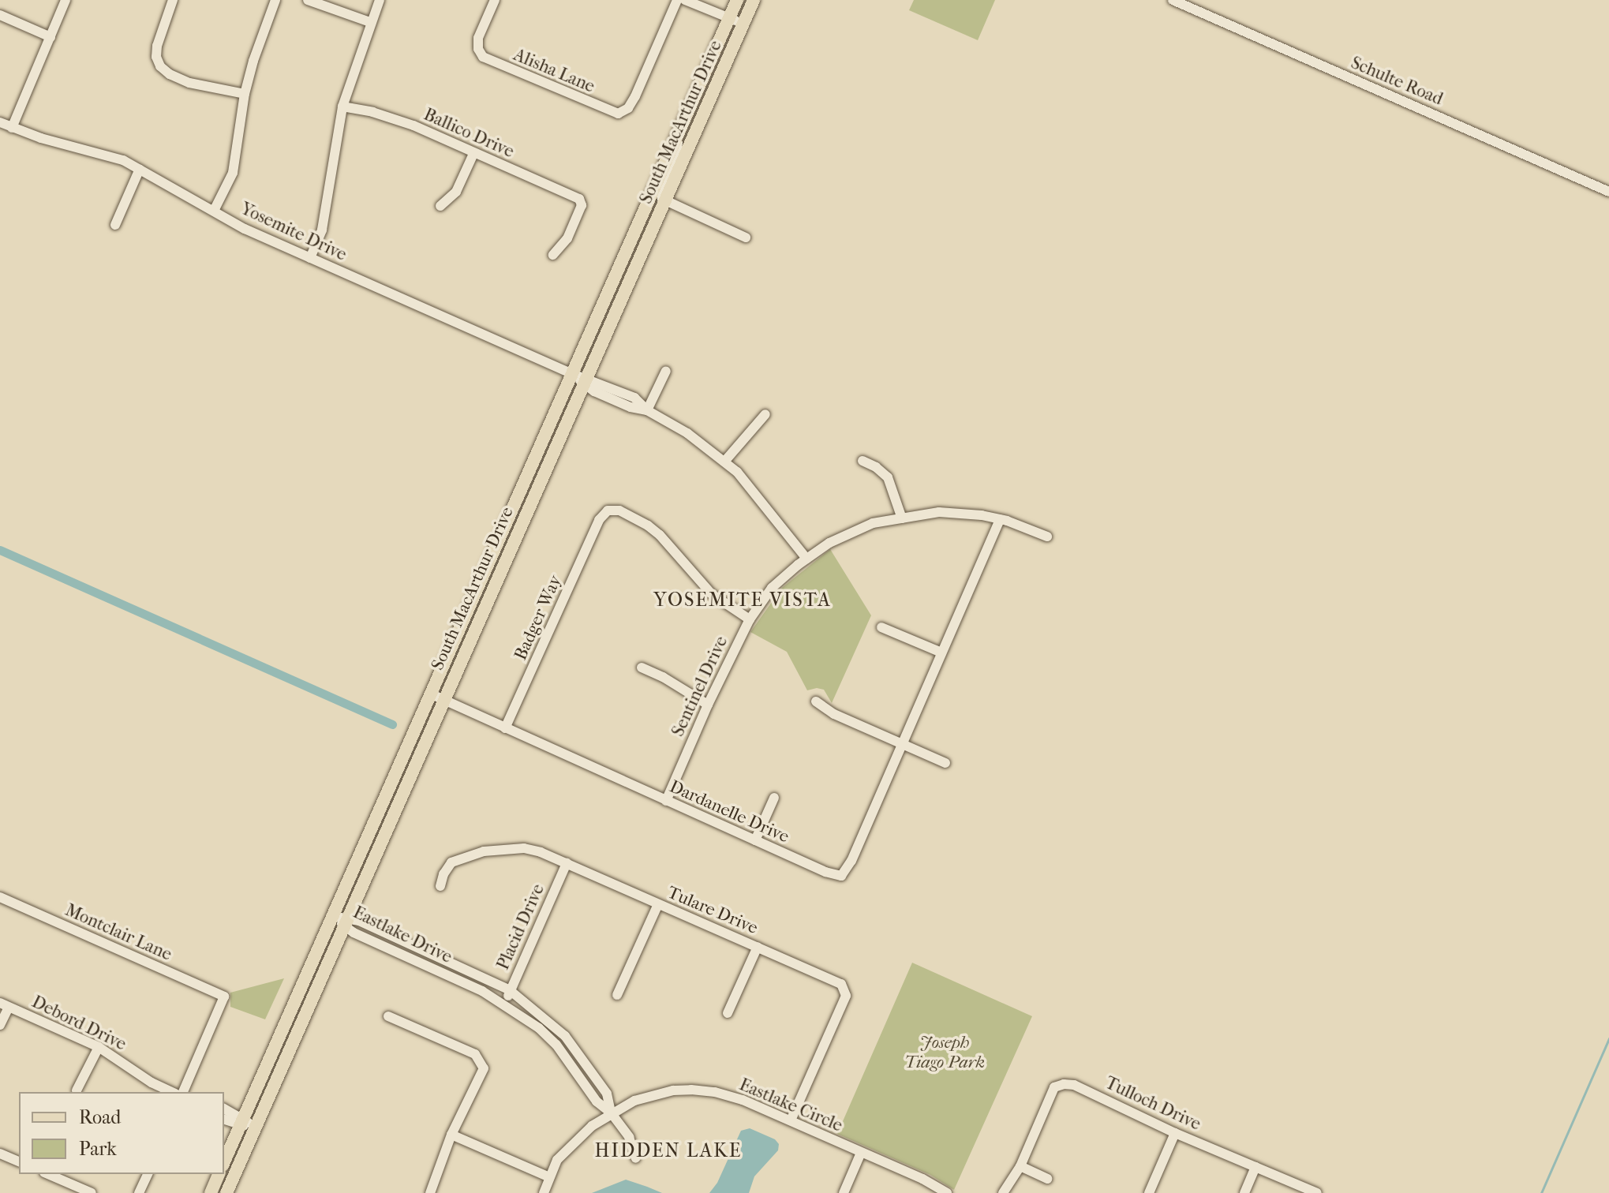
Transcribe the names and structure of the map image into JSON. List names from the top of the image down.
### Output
{
  "streets": {
    "main road": ["South MacArthur Drive"],
    "street": [
      "Alisha Lane",
      "Schulte Road",
      "Ballico Drive",
      "Yosemite Drive",
      "Badger Way",
      "Sentinel Drive",
      "Dardanelle Drive",
      "Tulare Drive",
      "Placid Drive",
      "Montclair Lane",
      "Eastlake Drive",
      "Debord Drive",
      "Tulloch Drive",
      "Eastlake Circle"
    ]
  },
  "crossings": [
    ["South MacArthur Drive", "Yosemite Drive"],
    ["South MacArthur Drive", "Dardanelle Drive"],
    ["South MacArthur Drive", "Eastlake Drive"],
    ["Yosemite Drive", "Sentinel Drive"],
    ["Badger Way", "Sentinel Drive"],
    ["Badger Way", "Dardanelle Drive"],
    ["Sentinel Drive", "Dardanelle Drive"],
    ["Tulare Drive", "Placid Drive"],
    ["Tulare Drive", "Eastlake Circle"],
    ["Placid Drive", "Eastlake Drive"],
    ["Eastlake Drive", "Eastlake Circle"]
  ],
  "districts": ["YOSEMITE VISTA", "HIDDEN LAKE"],
  "parks": ["Joseph Tiago Park"],
  "legend": ["Road", "Park"]
}
